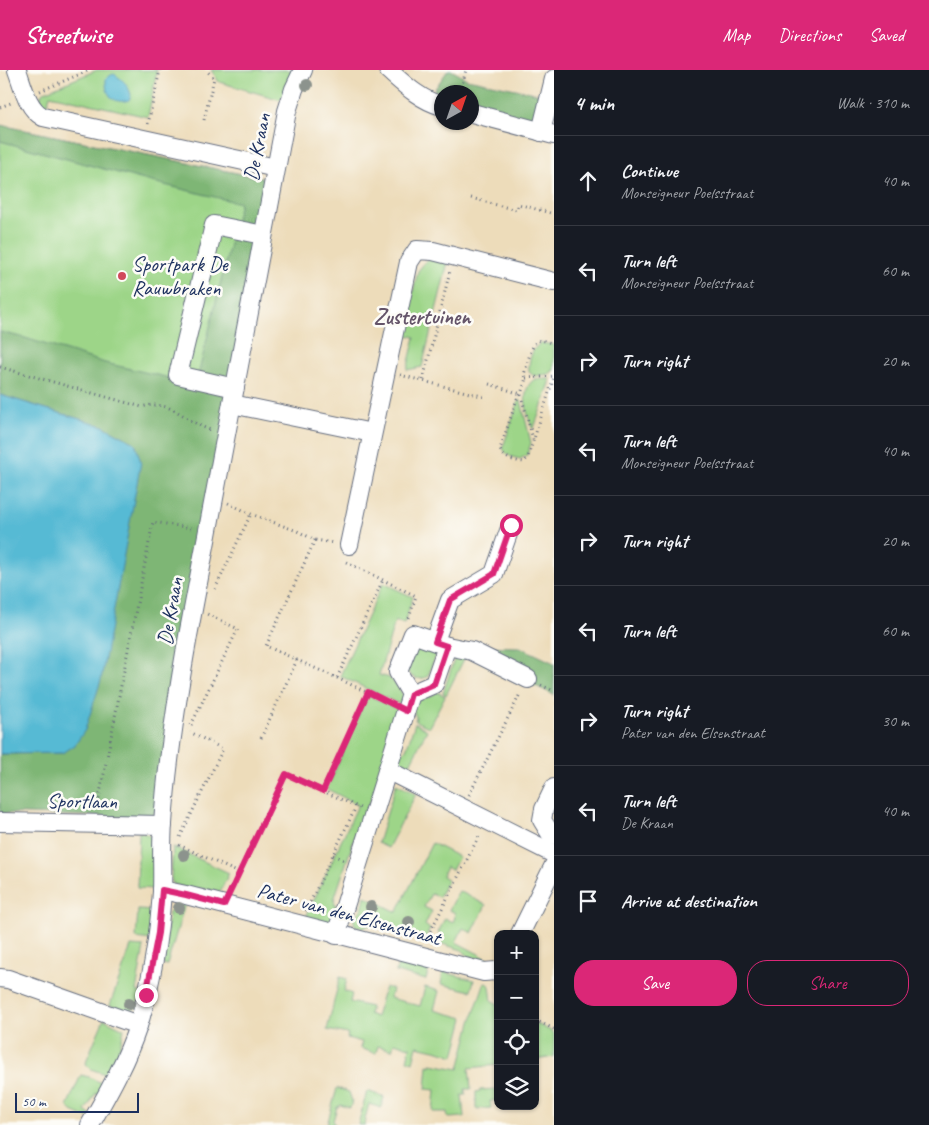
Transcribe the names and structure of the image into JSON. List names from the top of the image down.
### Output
{
  "streets": {
    "street": ["De Kraan", "Sportlaan", "Pater van den Elsenstraat"]
  },
  "crossings": [
    ["De Kraan", "Sportlaan"],
    ["De Kraan", "Pater van den Elsenstraat"]
  ],
  "districts": ["Zustertuinen"],
  "places": ["Sportpark De Rauwbraken"],
  "scale_bar": "50 m",
  "north": "top right",
  "page": {
    "header": "Streetwise",
    "nav": ["Map", "Directions", "Saved"],
    "heading": ["4 min", "Walk · 310 m"],
    "list": [
      ["Continue", "Monseigneur Poelsstraat", "40 m"],
      ["Turn left", "Monseigneur Poelsstraat", "60 m"],
      ["Turn right", "20 m"],
      ["Turn left", "Monseigneur Poelsstraat", "40 m"],
      ["Turn right", "20 m"],
      ["Turn left", "60 m"],
      ["Turn right", "Pater van den Elsenstraat", "30 m"],
      ["Turn left", "De Kraan", "40 m"],
      "Arrive at destination"
    ],
    "map_buttons": ["+", "−"],
    "buttons": ["Save", "Share"],
    "scale": "50 m"
  }
}
